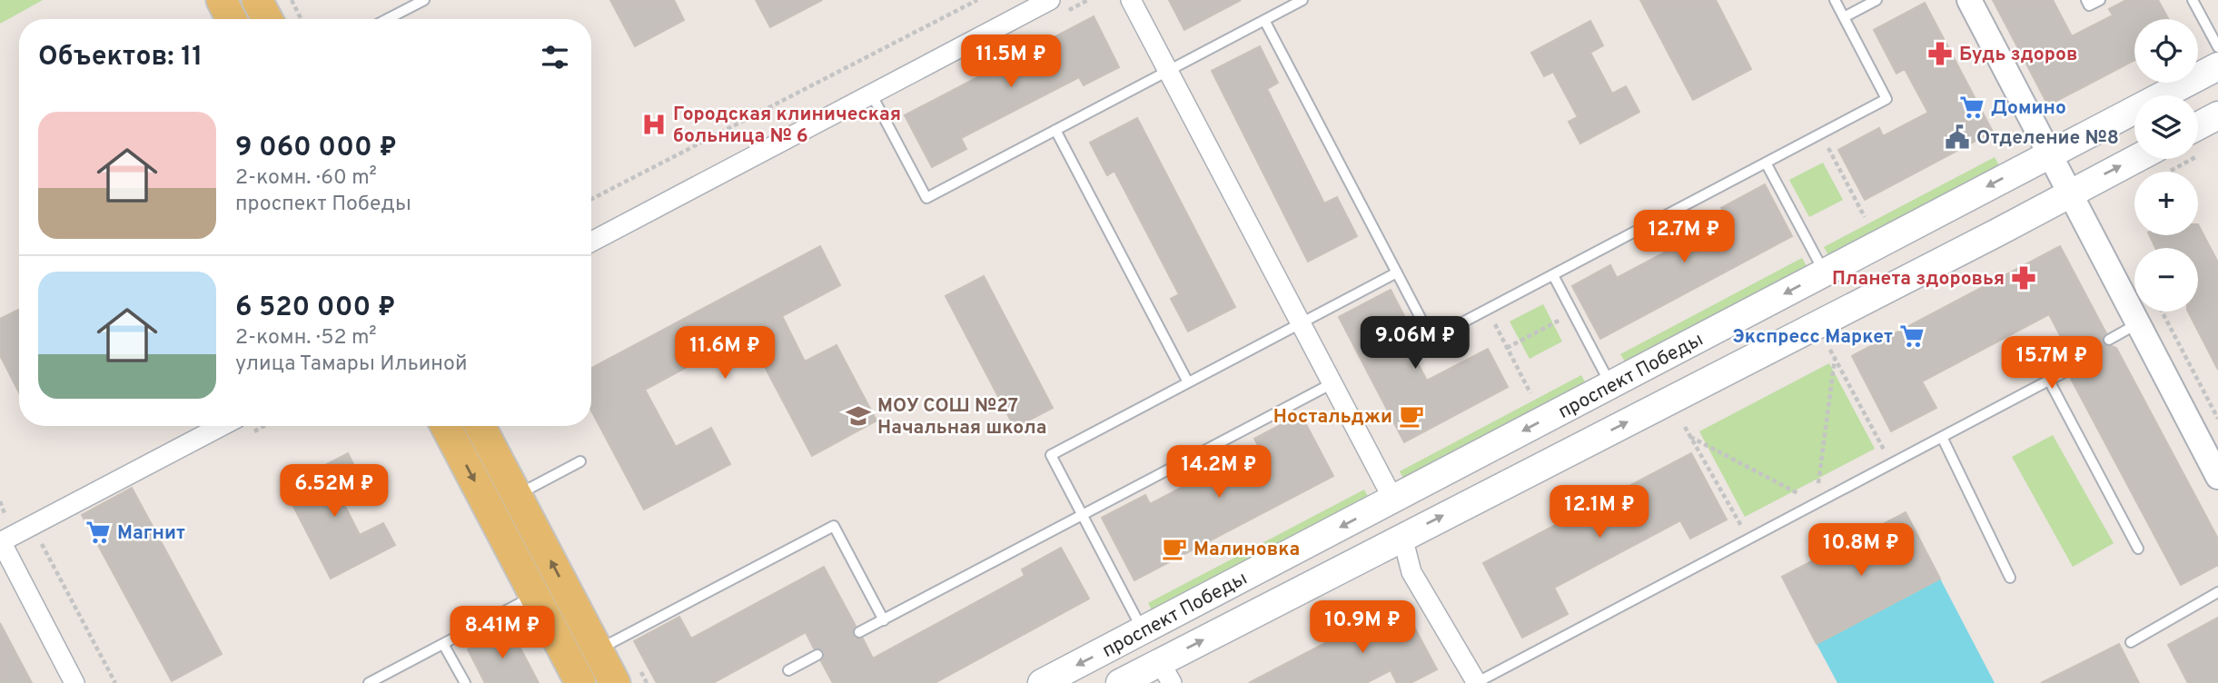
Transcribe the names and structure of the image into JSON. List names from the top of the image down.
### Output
{
  "streets": {
    "main road": ["проспект Победы"]
  },
  "places": {
    "pharmacy": ["Будь здоров", "Планета здоровья"],
    "supermarket": ["Домино", "Экспресс Маркет", "Магнит"],
    "hospital": ["Городская клиническая больница № 6"],
    "public building": ["Отделение №8"],
    "school or university": ["МОУ СОШ №27 Начальная школа"],
    "cafe": ["Ностальджи", "Малиновка"]
  },
  "page": {
    "map_buttons": ["+", "−"],
    "heading": "Объектов: 11",
    "price": [
      "11.5M ₽",
      "12.7M ₽",
      "9.06M ₽",
      "11.6M ₽",
      "15.7M ₽",
      "14.2M ₽",
      "6.52M ₽",
      "12.1M ₽",
      "10.8M ₽",
      "10.9M ₽",
      "8.41M ₽"
    ],
    "list": [
      {
        "name": "9 060 000 ₽",
        "note": "2-комн. · 60 m² · проспект Победы"
      },
      {
        "name": "6 520 000 ₽",
        "note": "2-комн. · 52 m² · улица Тамары Ильиной"
      }
    ]
  }
}
